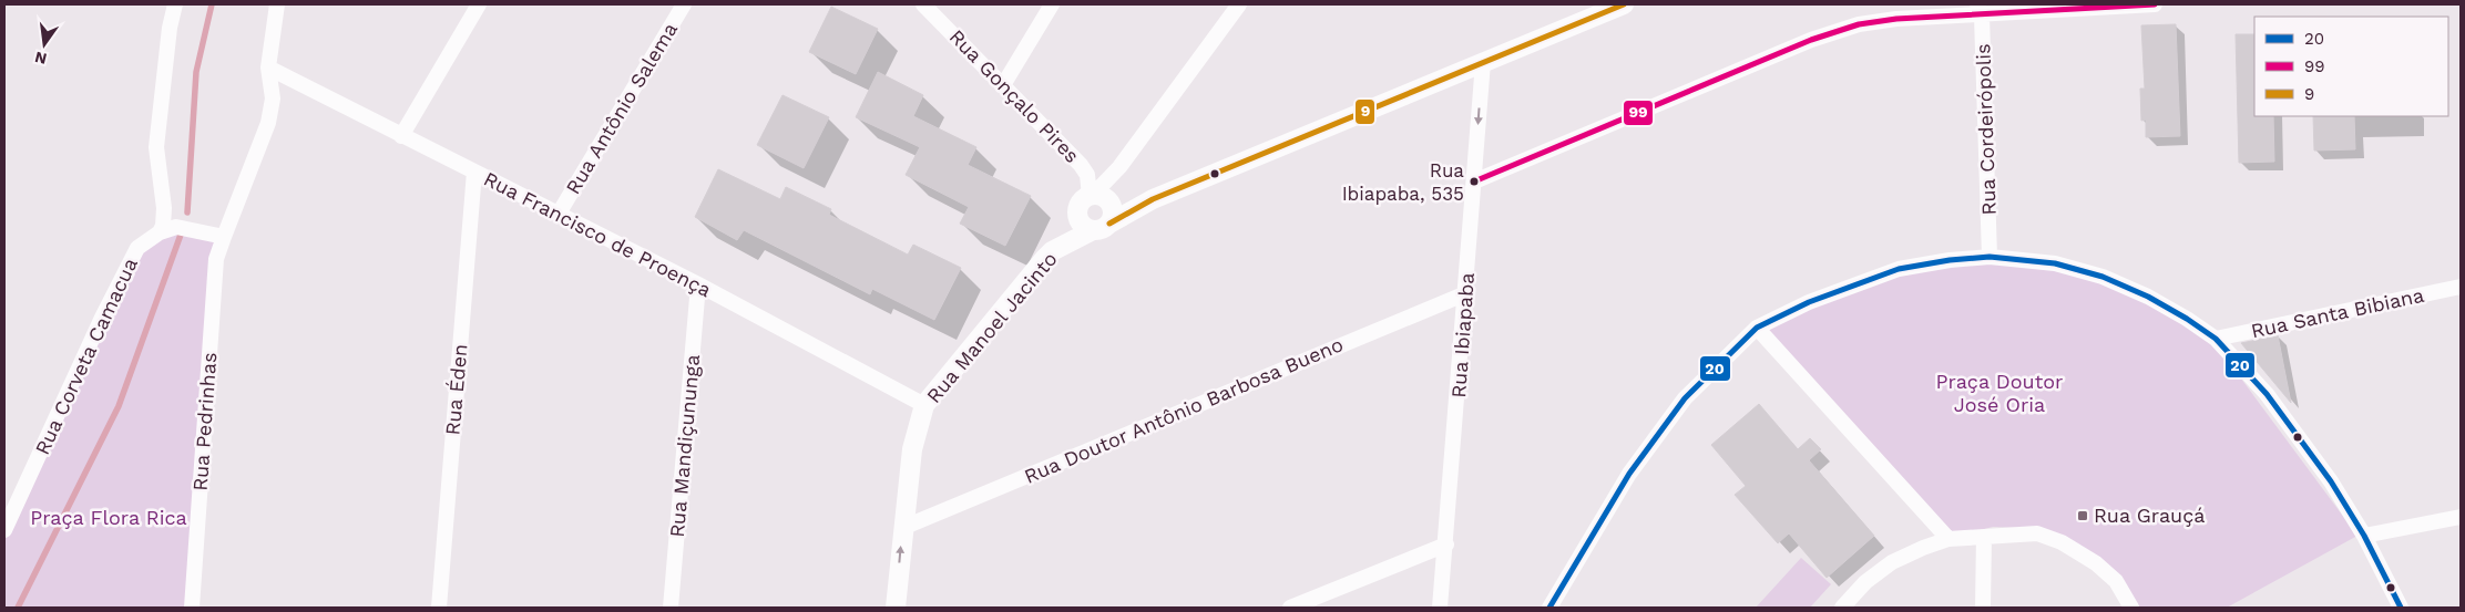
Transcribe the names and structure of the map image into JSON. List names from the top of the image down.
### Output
{
  "streets": {
    "street": [
      "Rua Gonçalo Pires",
      "Rua Antônio Salema",
      "Rua Cordeirópolis",
      "Rua Francisco de Proença",
      "Rua Santa Bibiana",
      "Rua Manoel Jacinto",
      "Rua Ibiapaba",
      "Rua Corveta Camacua",
      "Rua Éden",
      "Rua Doutor Antônio Barbosa Bueno",
      "Rua Pedrinhas",
      "Rua Mandiçununga"
    ]
  },
  "crossings": [
    ["Rua Gonçalo Pires", "Rua Manoel Jacinto"],
    ["Rua Antônio Salema", "Rua Francisco de Proença"],
    ["Rua Francisco de Proença", "Rua Manoel Jacinto"],
    ["Rua Francisco de Proença", "Rua Éden"],
    ["Rua Francisco de Proença", "Rua Mandiçununga"],
    ["Rua Manoel Jacinto", "Rua Doutor Antônio Barbosa Bueno"],
    ["Rua Ibiapaba", "Rua Doutor Antônio Barbosa Bueno"]
  ],
  "parks": ["Praça Doutor José Oria", "Praça Flora Rica"],
  "places": {
    "other": ["Rua Ibiapaba, 535"],
    "transit": ["Rua Grauçá"]
  },
  "lines": ["transit line 99", "transit line 9", "transit line 20"],
  "legend": ["20", "99", "9"],
  "north": "bottom"
}
